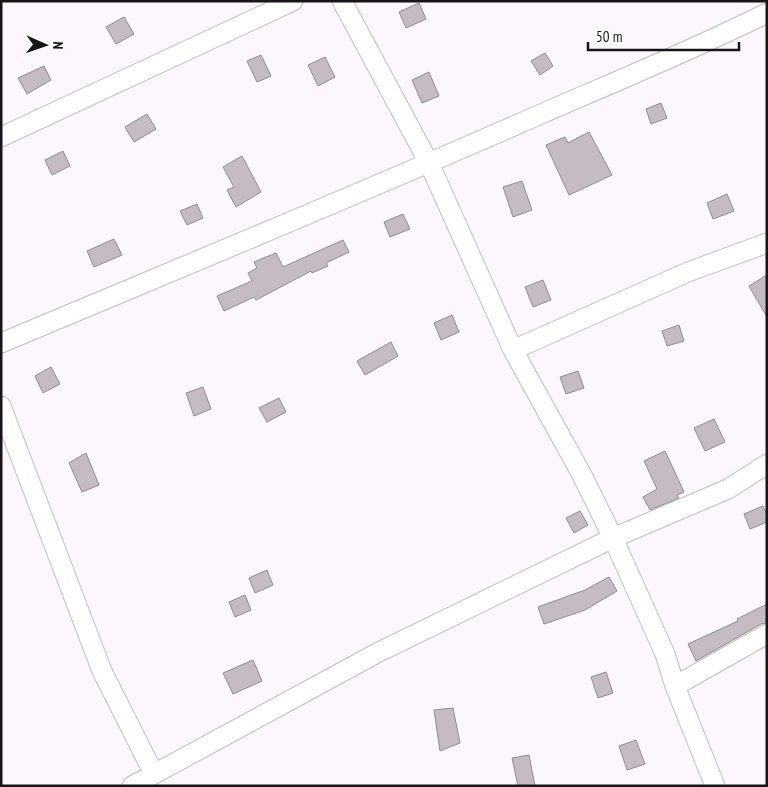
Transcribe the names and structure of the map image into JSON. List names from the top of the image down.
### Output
{
  "scale_bar": "50 m",
  "north": "right"
}
